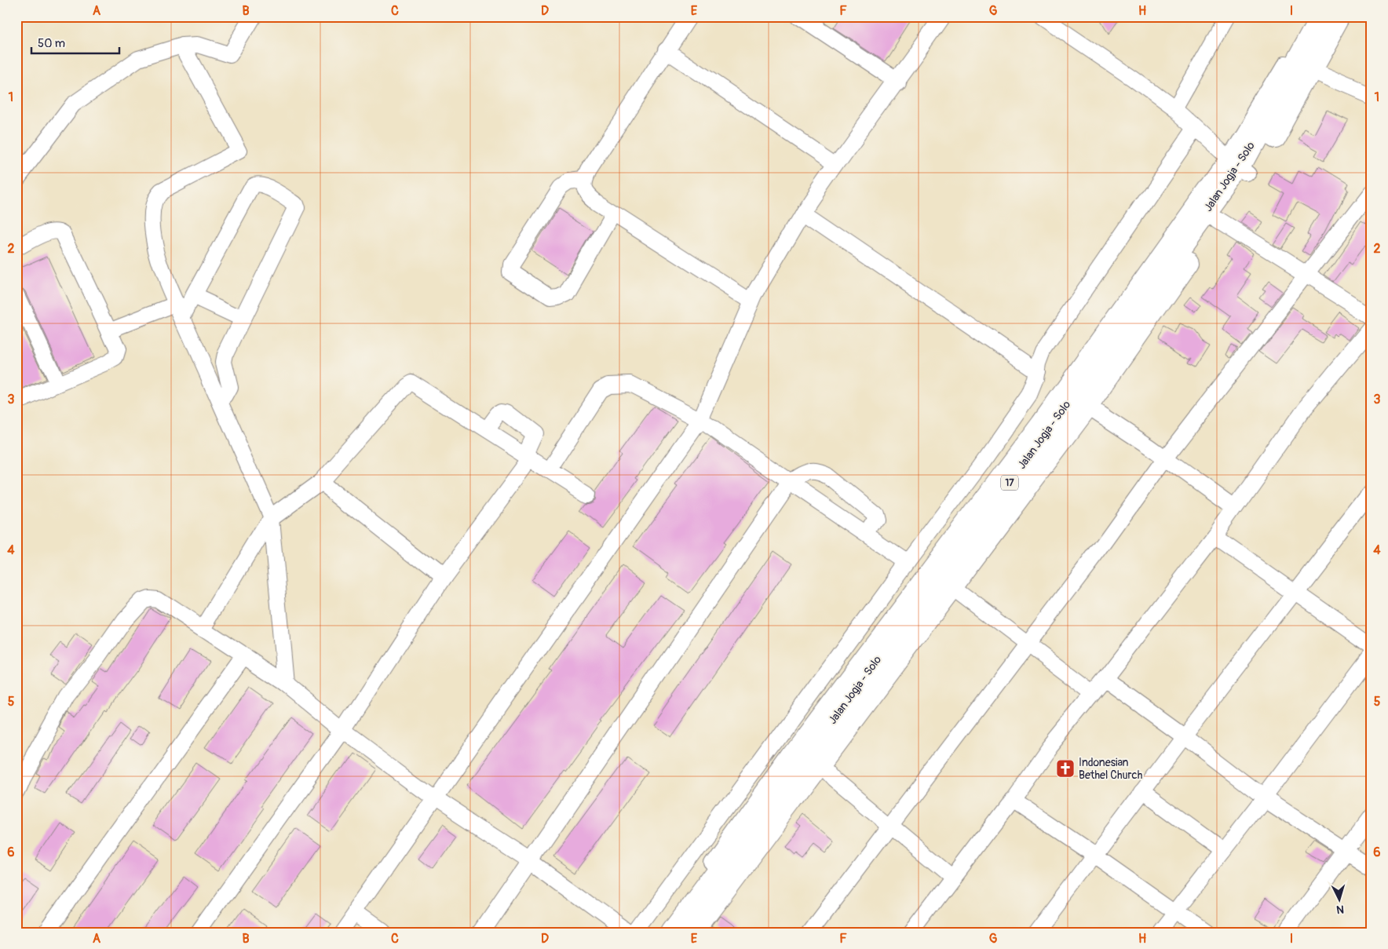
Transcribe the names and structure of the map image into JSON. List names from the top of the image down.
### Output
{
  "streets": {
    "highway": ["Jalan Jogja - Solo", "17"]
  },
  "places": {
    "church": ["Indonesian Bethel Church"]
  },
  "scale_bar": "50 m",
  "north": "bottom",
  "grid": {
    "columns": [
      "A",
      "B",
      "C",
      "D",
      "E",
      "F",
      "G",
      "H",
      "I"
    ],
    "rows": [
      "1",
      "2",
      "3",
      "4",
      "5",
      "6"
    ]
  }
}
